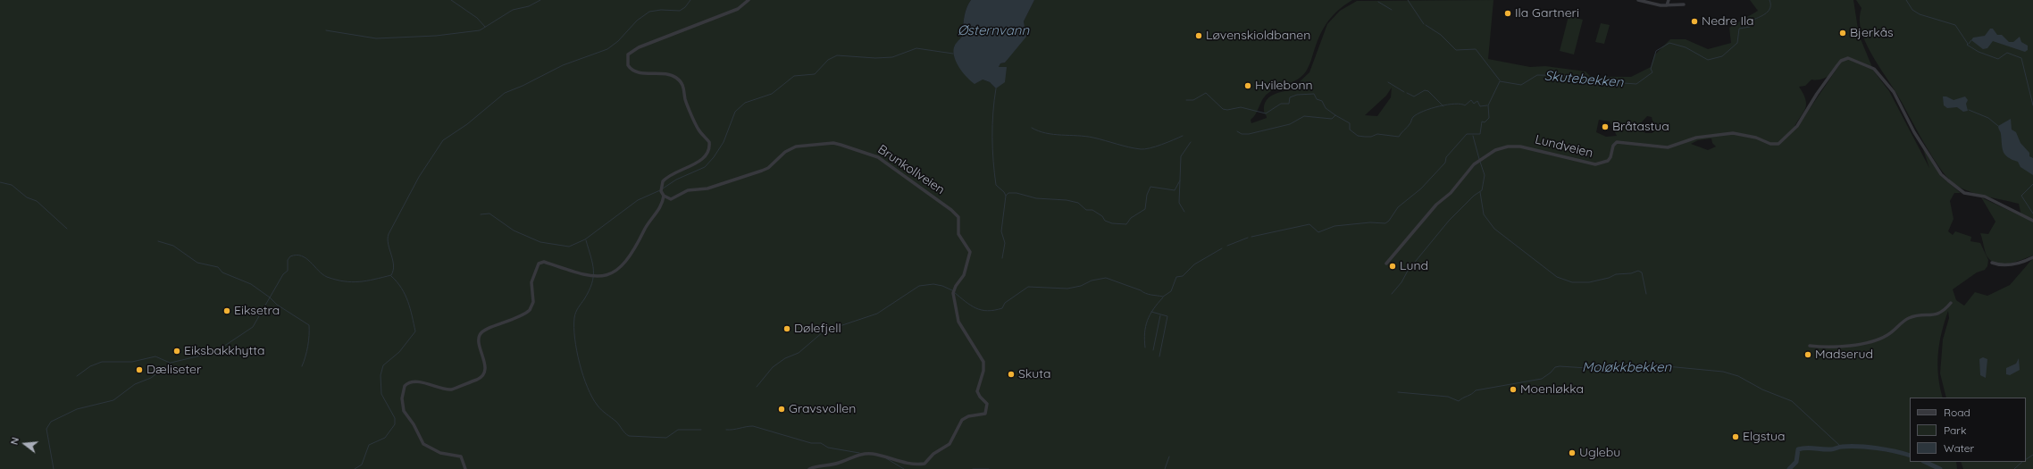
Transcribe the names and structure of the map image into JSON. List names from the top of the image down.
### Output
{
  "streets": {
    "street": ["Lundveien", "Brunkollveien"]
  },
  "water": ["Østernvann", "Skutebekken", "Moløkkbekken"],
  "places": [
    "Ila Gartneri",
    "Nedre Ila",
    "Bjerkås",
    "Løvenskioldbanen",
    "Hvilebonn",
    "Bråtastua",
    "Lund",
    "Eiksetra",
    "Dølefjell",
    "Eiksbakkhytta",
    "Madserud",
    "Dæliseter",
    "Skuta",
    "Moenløkka",
    "Gravsvollen",
    "Elgstua",
    "Uglebu"
  ],
  "legend": ["Road", "Park", "Water"],
  "north": "left"
}
